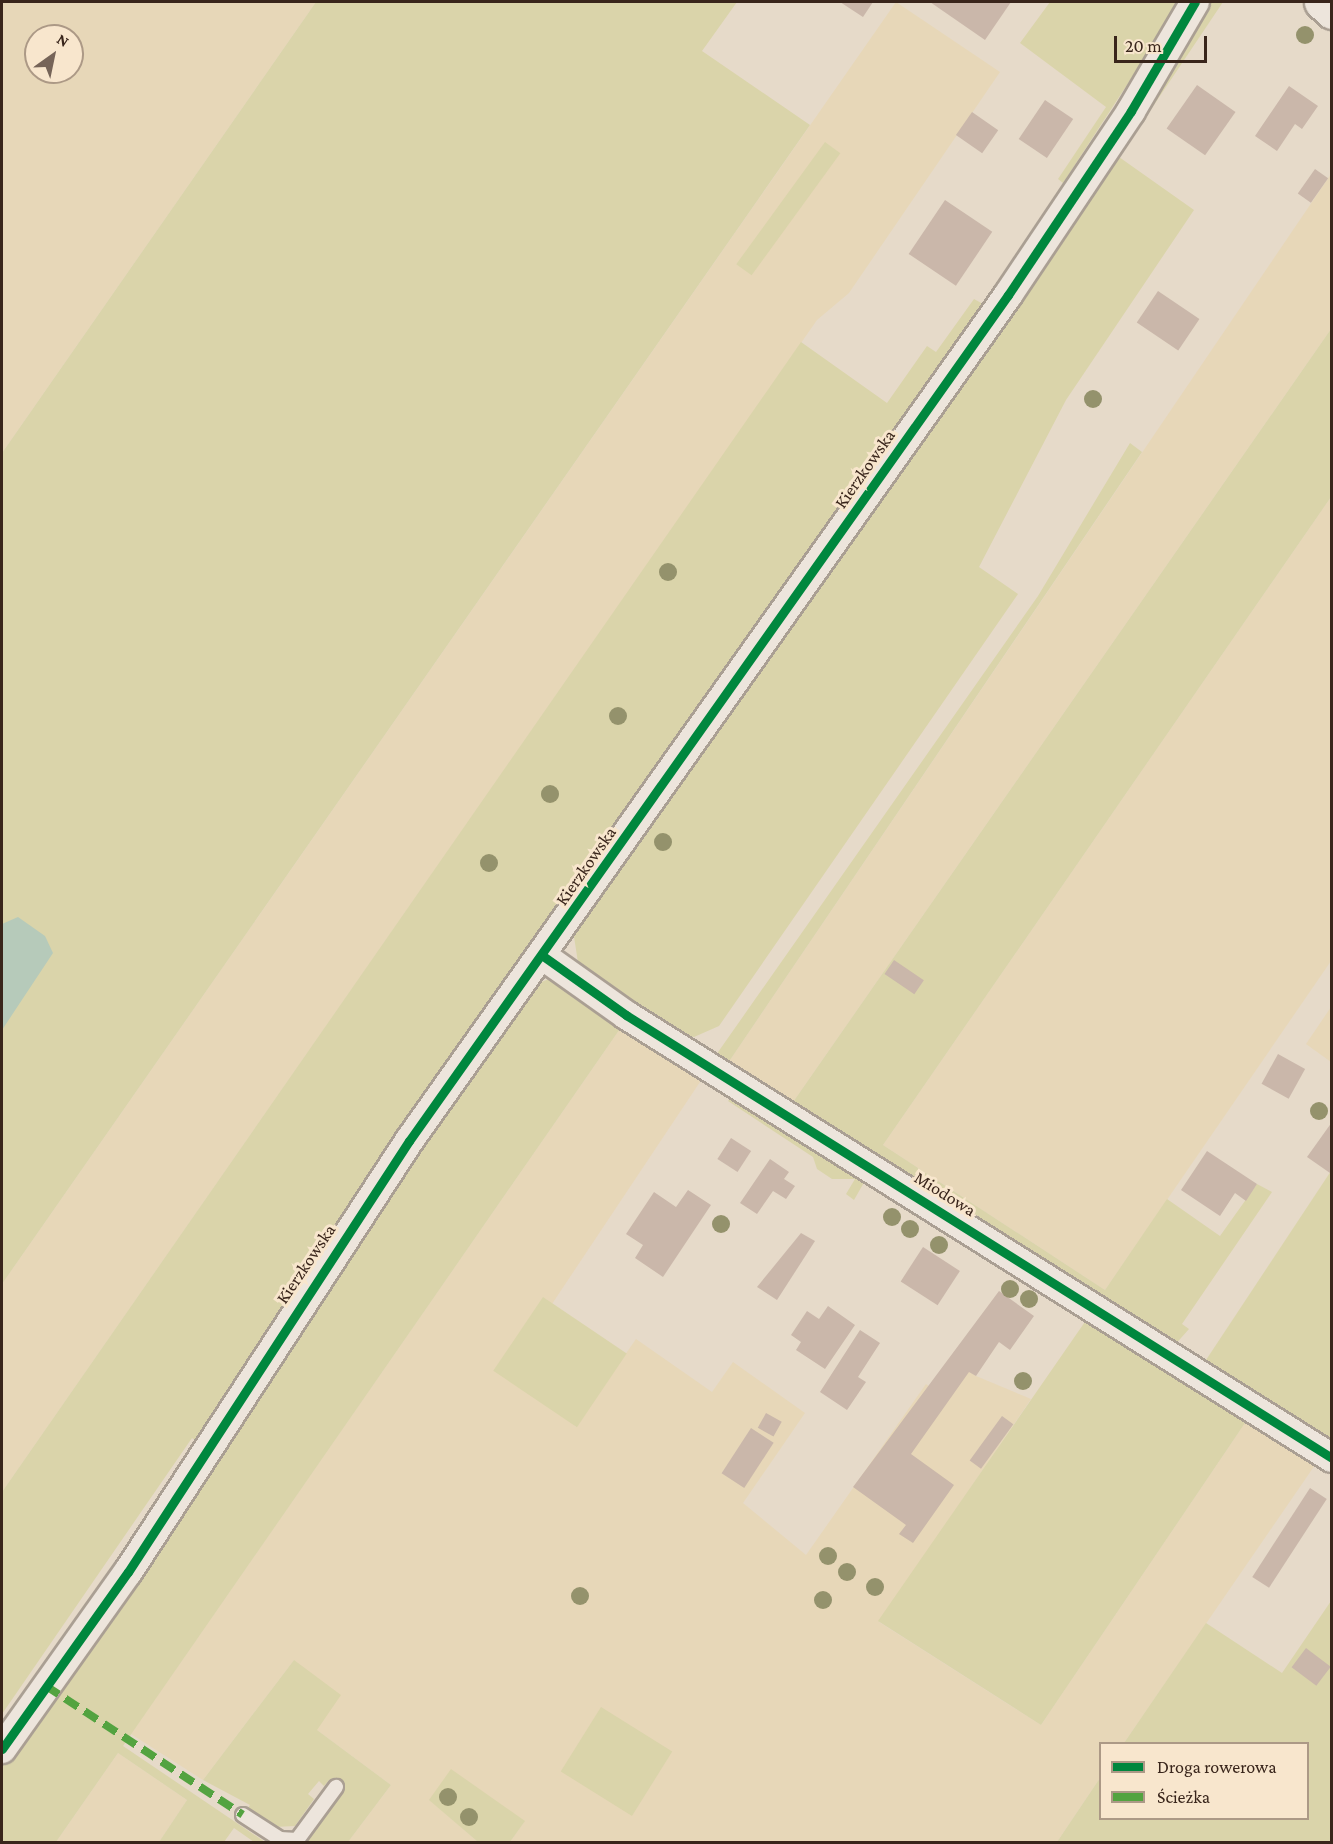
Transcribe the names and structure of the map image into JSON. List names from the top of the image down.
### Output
{
  "streets": {
    "street": ["Kierzkowska", "Miodowa"]
  },
  "crossings": [
    ["Kierzkowska", "Miodowa"]
  ],
  "legend": ["Droga rowerowa", "Ścieżka"],
  "scale_bar": "20 m",
  "north": "top right"
}
